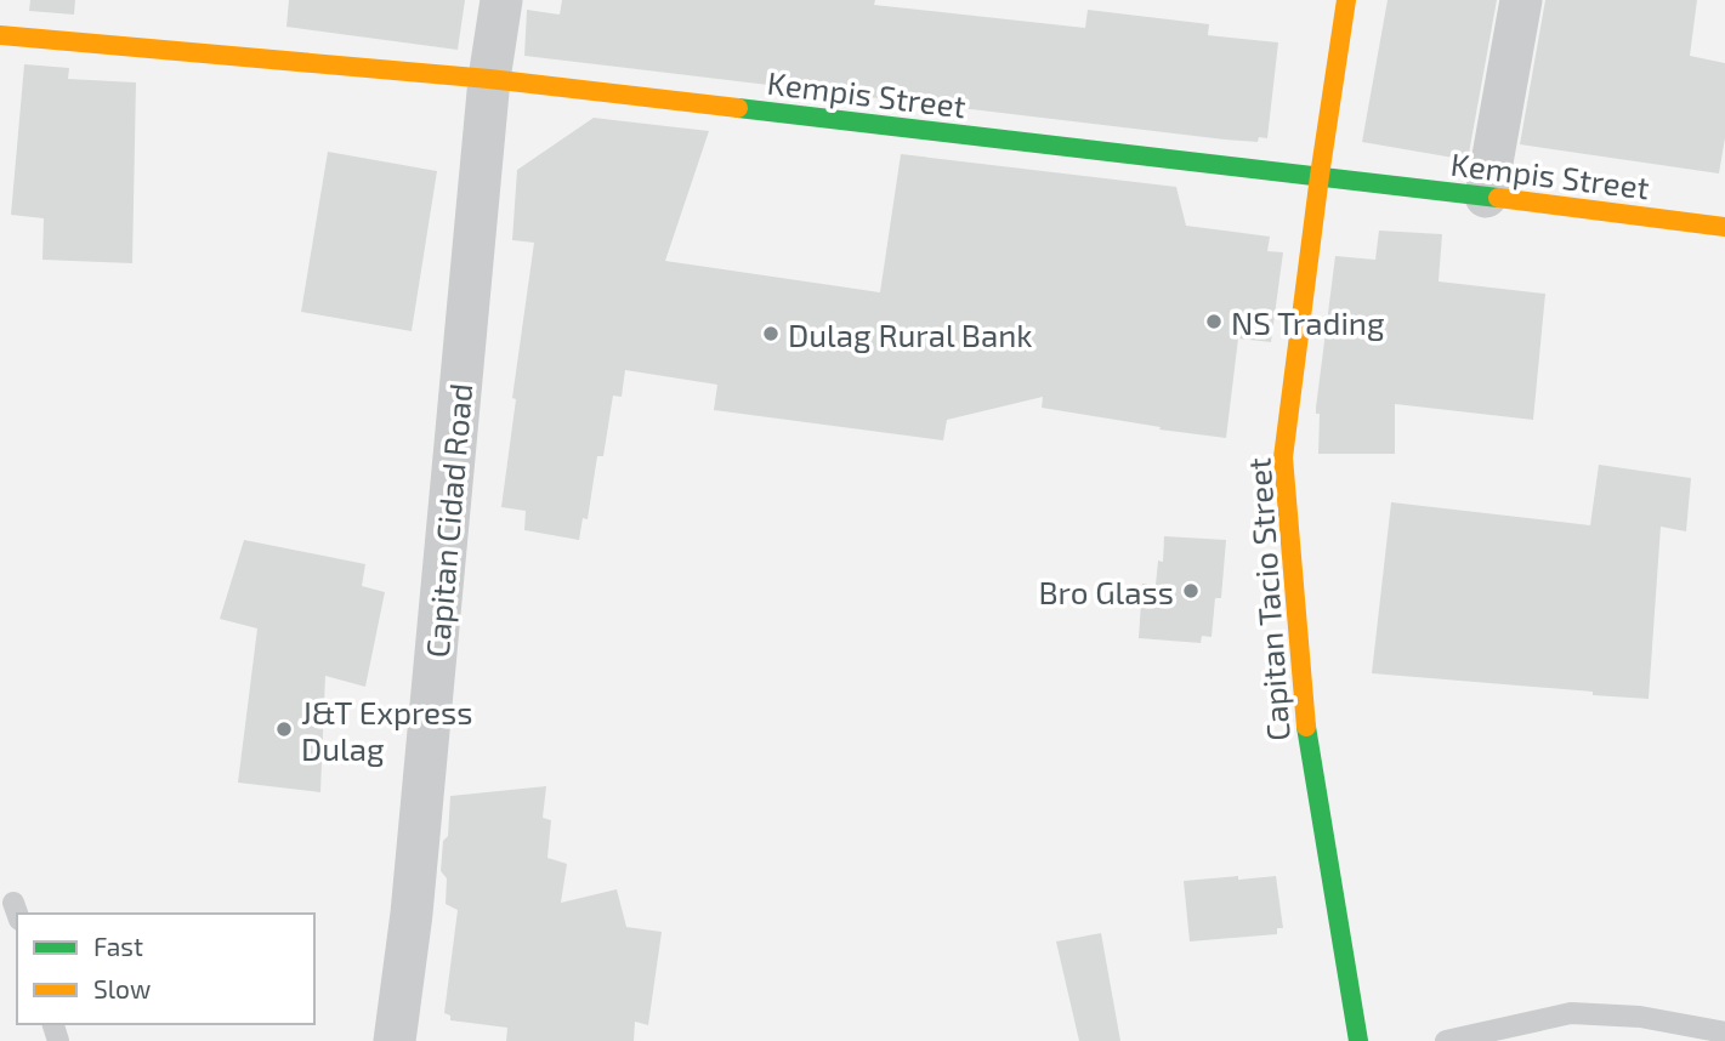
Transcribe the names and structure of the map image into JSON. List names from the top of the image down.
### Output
{
  "streets": {
    "street": ["Kempis Street", "Capitan Cidad Road", "Capitan Tacio Street"]
  },
  "crossings": [
    ["Kempis Street", "Capitan Cidad Road"],
    ["Kempis Street", "Capitan Tacio Street"]
  ],
  "places": [
    "NS Trading",
    "Dulag Rural Bank",
    "Bro Glass",
    "J&T Express Dulag"
  ],
  "legend": ["Fast", "Slow"]
}
